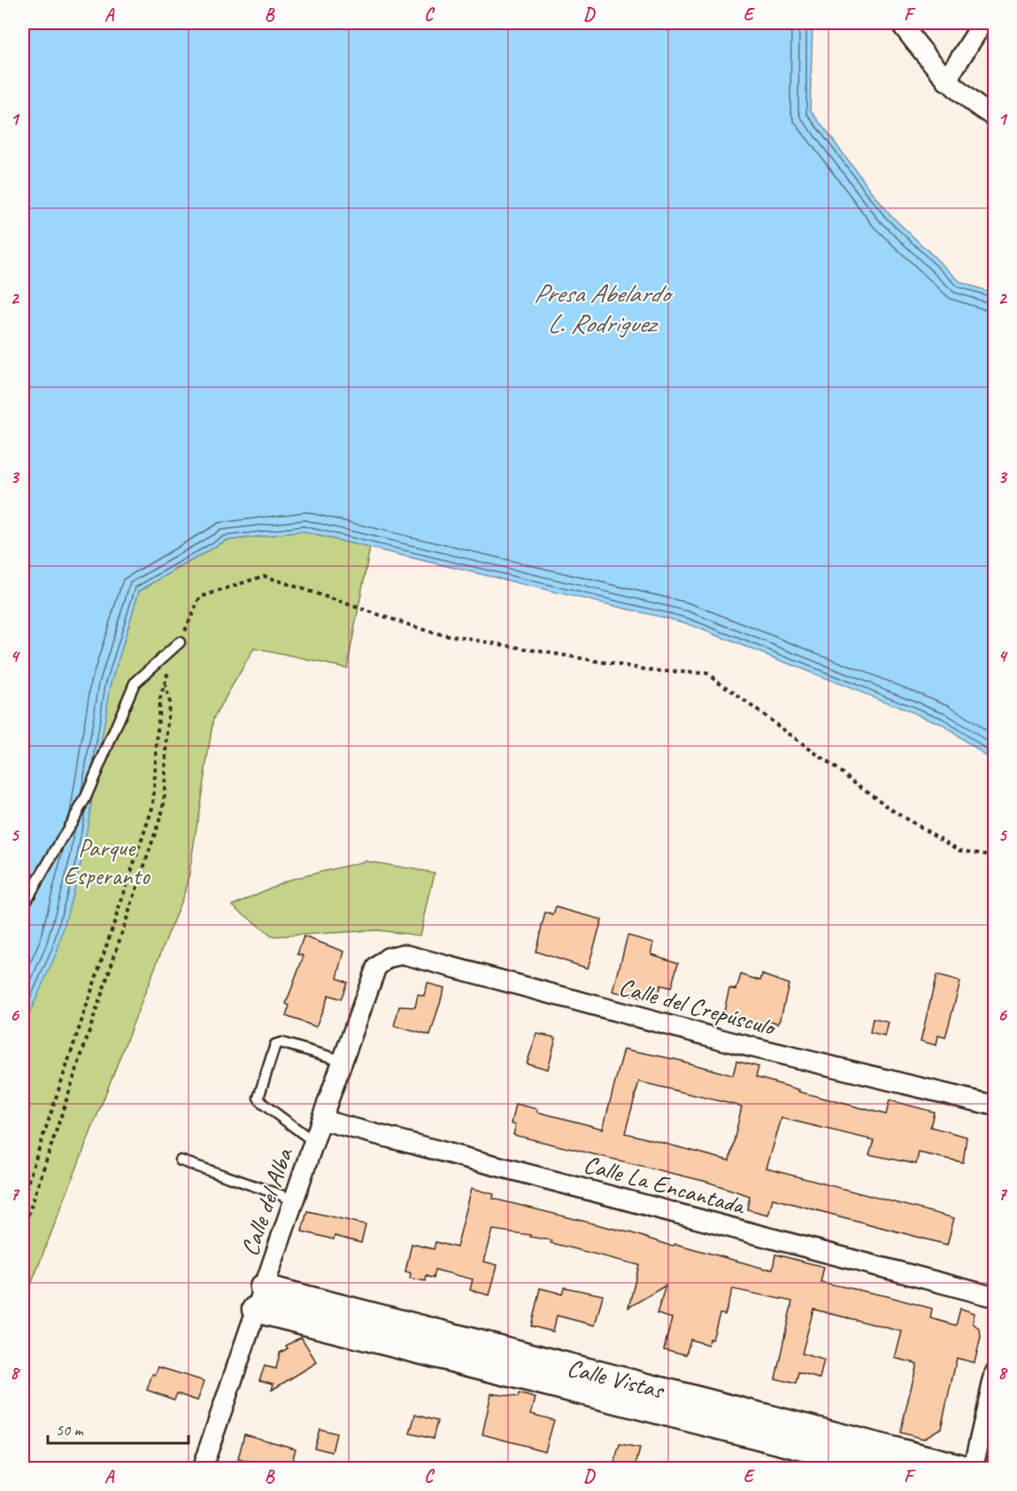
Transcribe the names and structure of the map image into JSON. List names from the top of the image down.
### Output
{
  "streets": {
    "street": [
      "Calle del Crepúsculo",
      "Calle La Encantada",
      "Calle del Alba",
      "Calle Vistas"
    ]
  },
  "crossings": [
    ["Calle del Crepúsculo", "Calle del Alba"],
    ["Calle La Encantada", "Calle del Alba"],
    ["Calle del Alba", "Calle Vistas"]
  ],
  "water": ["Presa Abelardo L. Rodriguez"],
  "parks": ["Parque Esperanto"],
  "scale_bar": "50 m",
  "grid": {
    "columns": [
      "A",
      "B",
      "C",
      "D",
      "E",
      "F"
    ],
    "rows": [
      "1",
      "2",
      "3",
      "4",
      "5",
      "6",
      "7",
      "8"
    ]
  }
}
